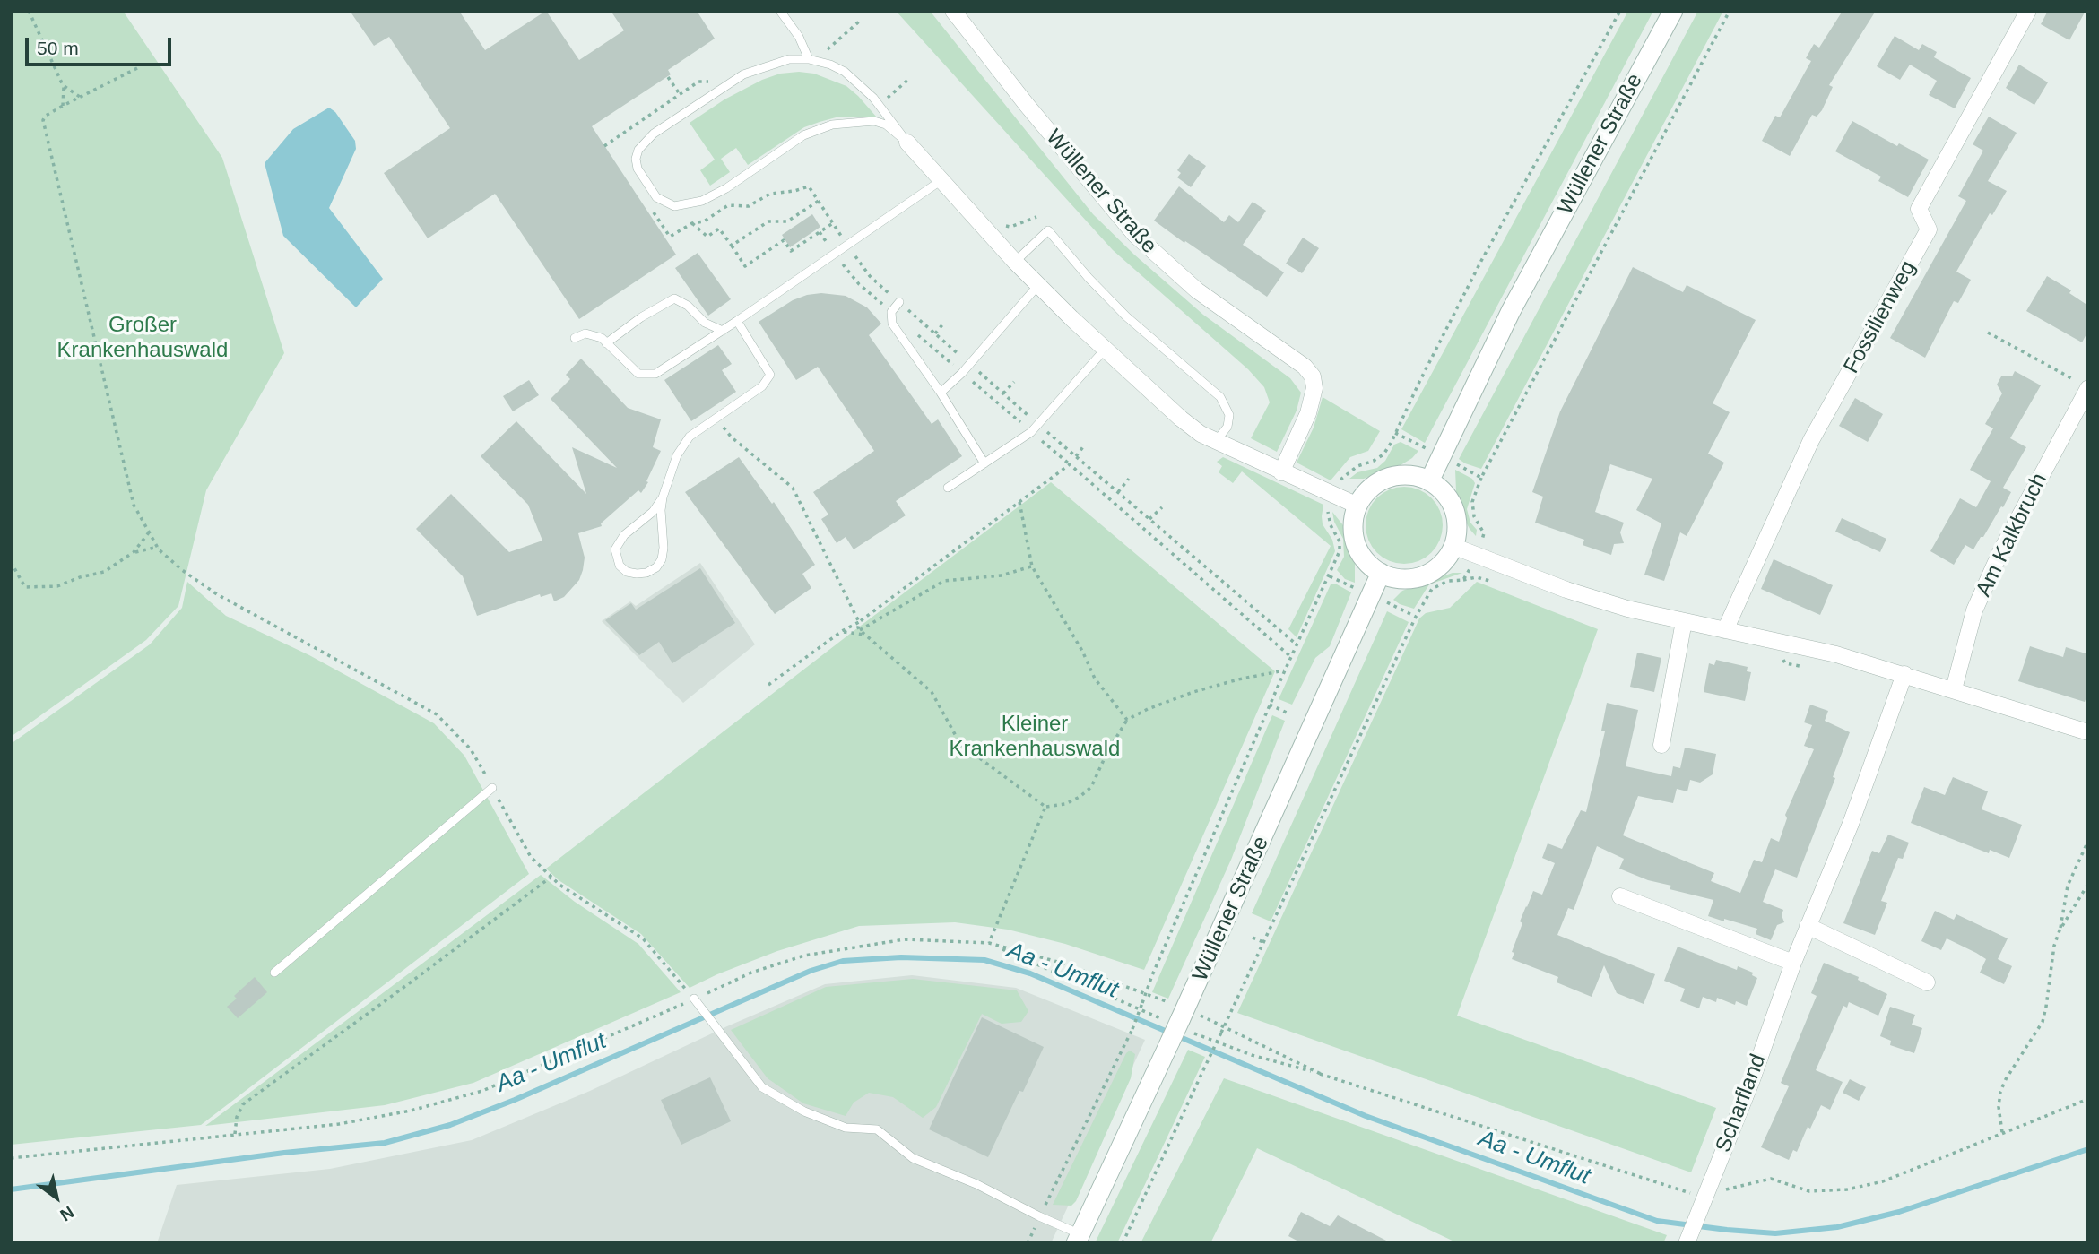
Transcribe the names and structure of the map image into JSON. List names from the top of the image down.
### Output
{
  "streets": {
    "main road": ["Wüllener Straße"],
    "street": ["Fossilienweg", "Am Kalkbruch", "Scharfland"]
  },
  "water": ["Aa - Umflut"],
  "parks": ["Großer Krankenhauswald", "Kleiner Krankenhauswald"],
  "scale_bar": "50 m",
  "north": "bottom right"
}
